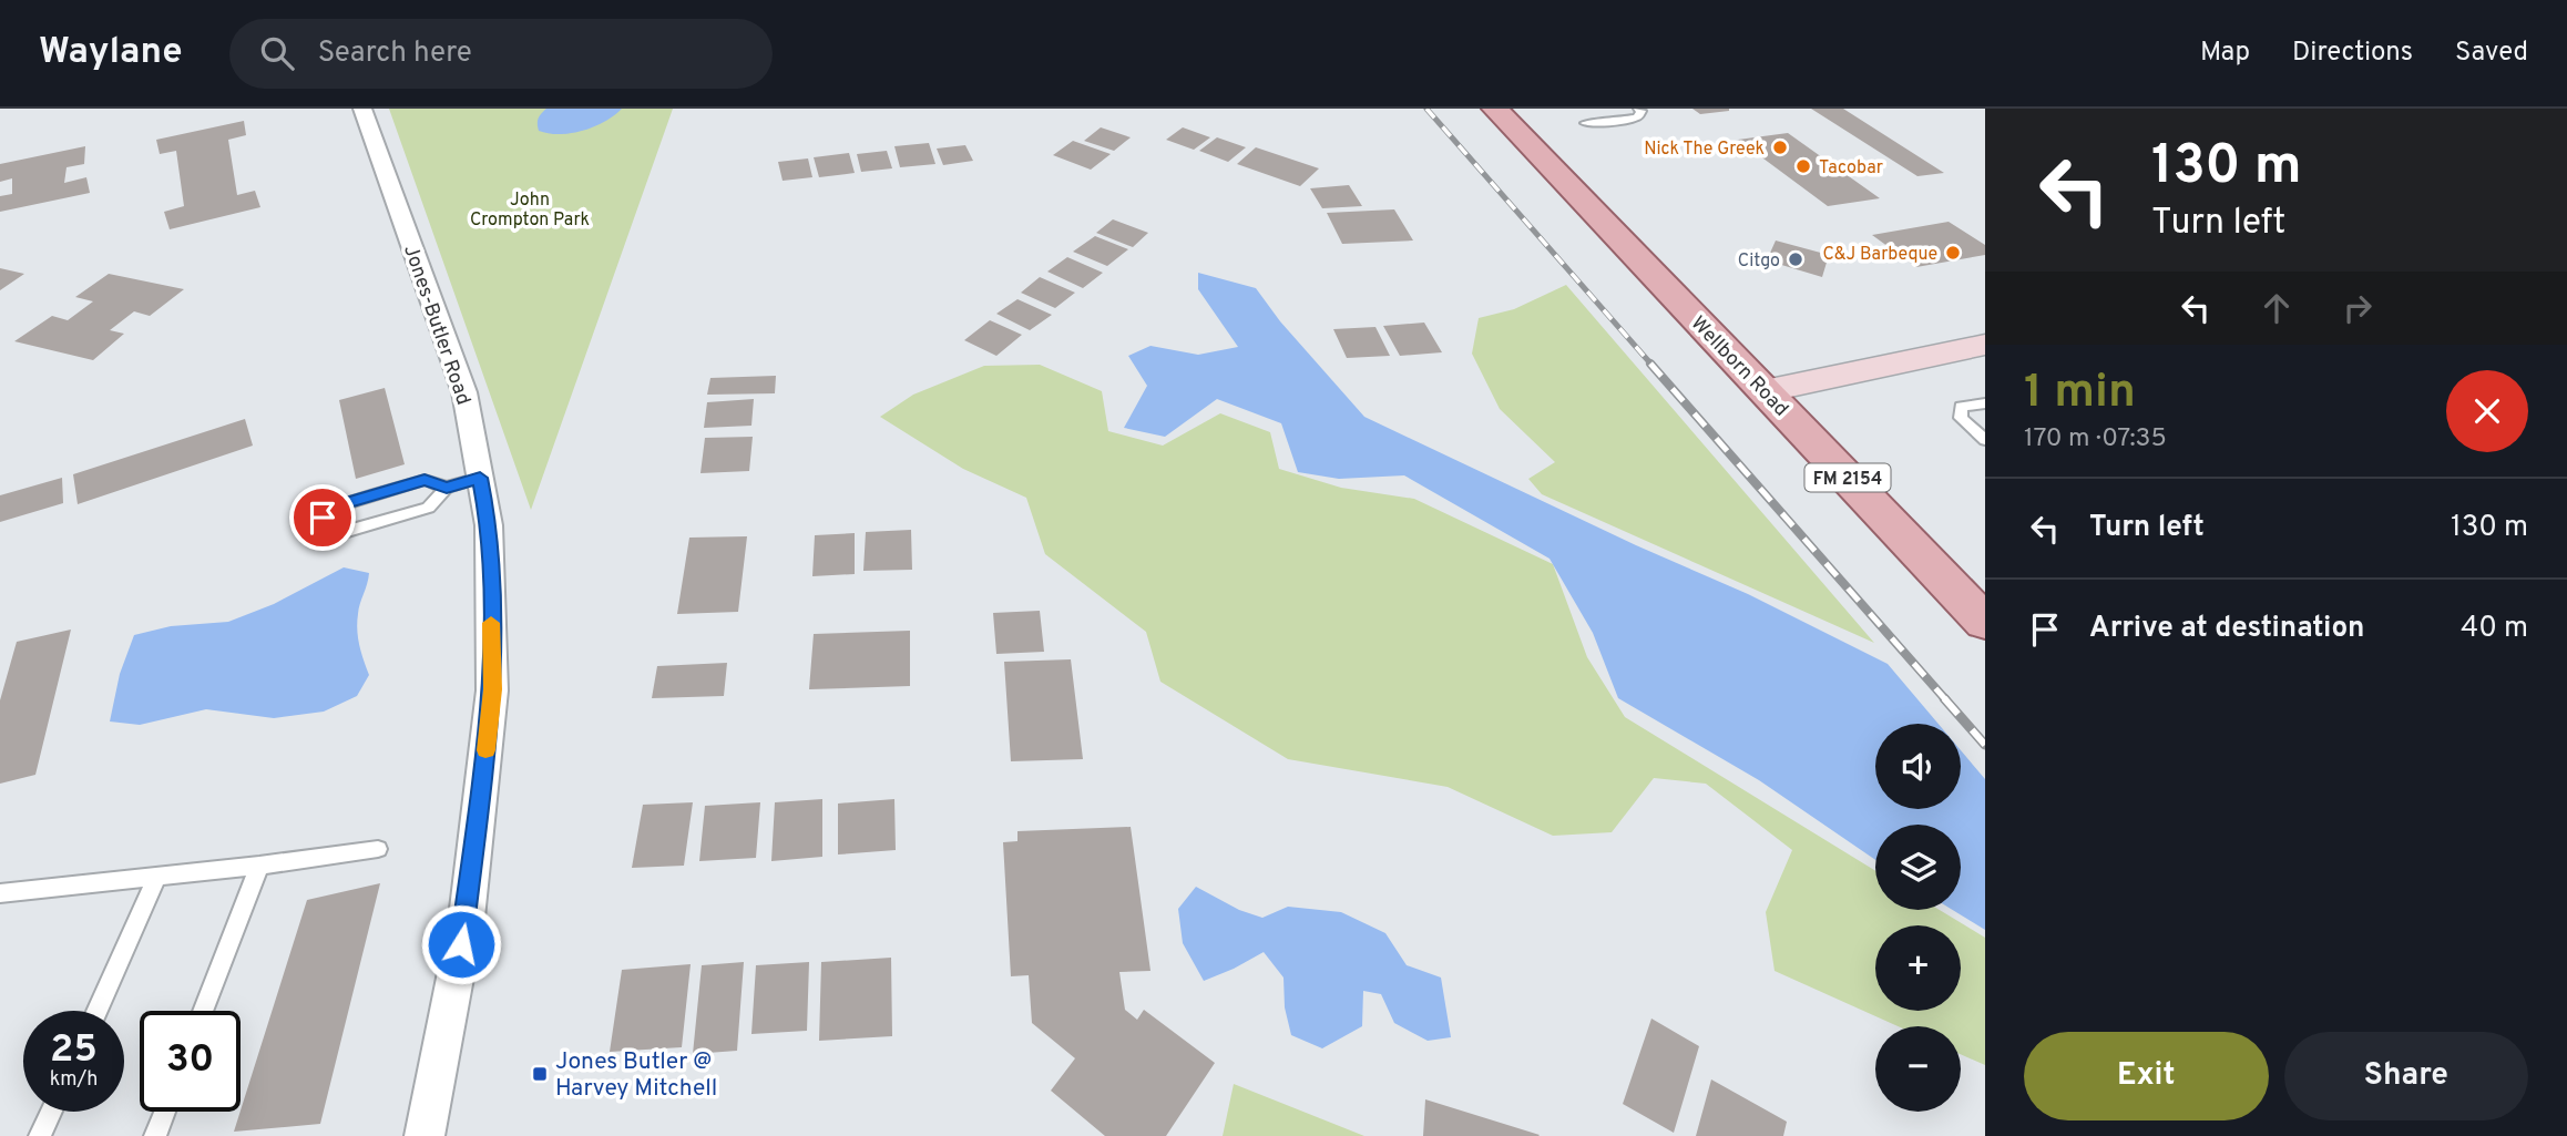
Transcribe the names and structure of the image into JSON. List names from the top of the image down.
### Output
{
  "streets": {
    "main road": ["Wellborn Road", "FM 2154"],
    "street": ["Jones-Butler Road"]
  },
  "parks": ["John Crompton Park"],
  "places": {
    "other": [
      "Nick The Greek",
      "Tacobar",
      "C&J Barbeque",
      "Citgo"
    ],
    "transit": ["Jones Butler @ Harvey Mitchell"]
  },
  "page": {
    "header": "Waylane",
    "search": "Search here",
    "nav": ["Map", "Directions", "Saved"],
    "turn": ["130 m", "Turn left"],
    "heading": ["1 min", "170 m · 07:35"],
    "list": [
      {
        "name": "Turn left",
        "value": "130 m"
      },
      {
        "name": "Arrive at destination",
        "value": "40 m"
      }
    ],
    "map_buttons": ["+", "−"],
    "speed": "25 km/h",
    "limit": "30",
    "buttons": ["Exit", "Share"]
  }
}
